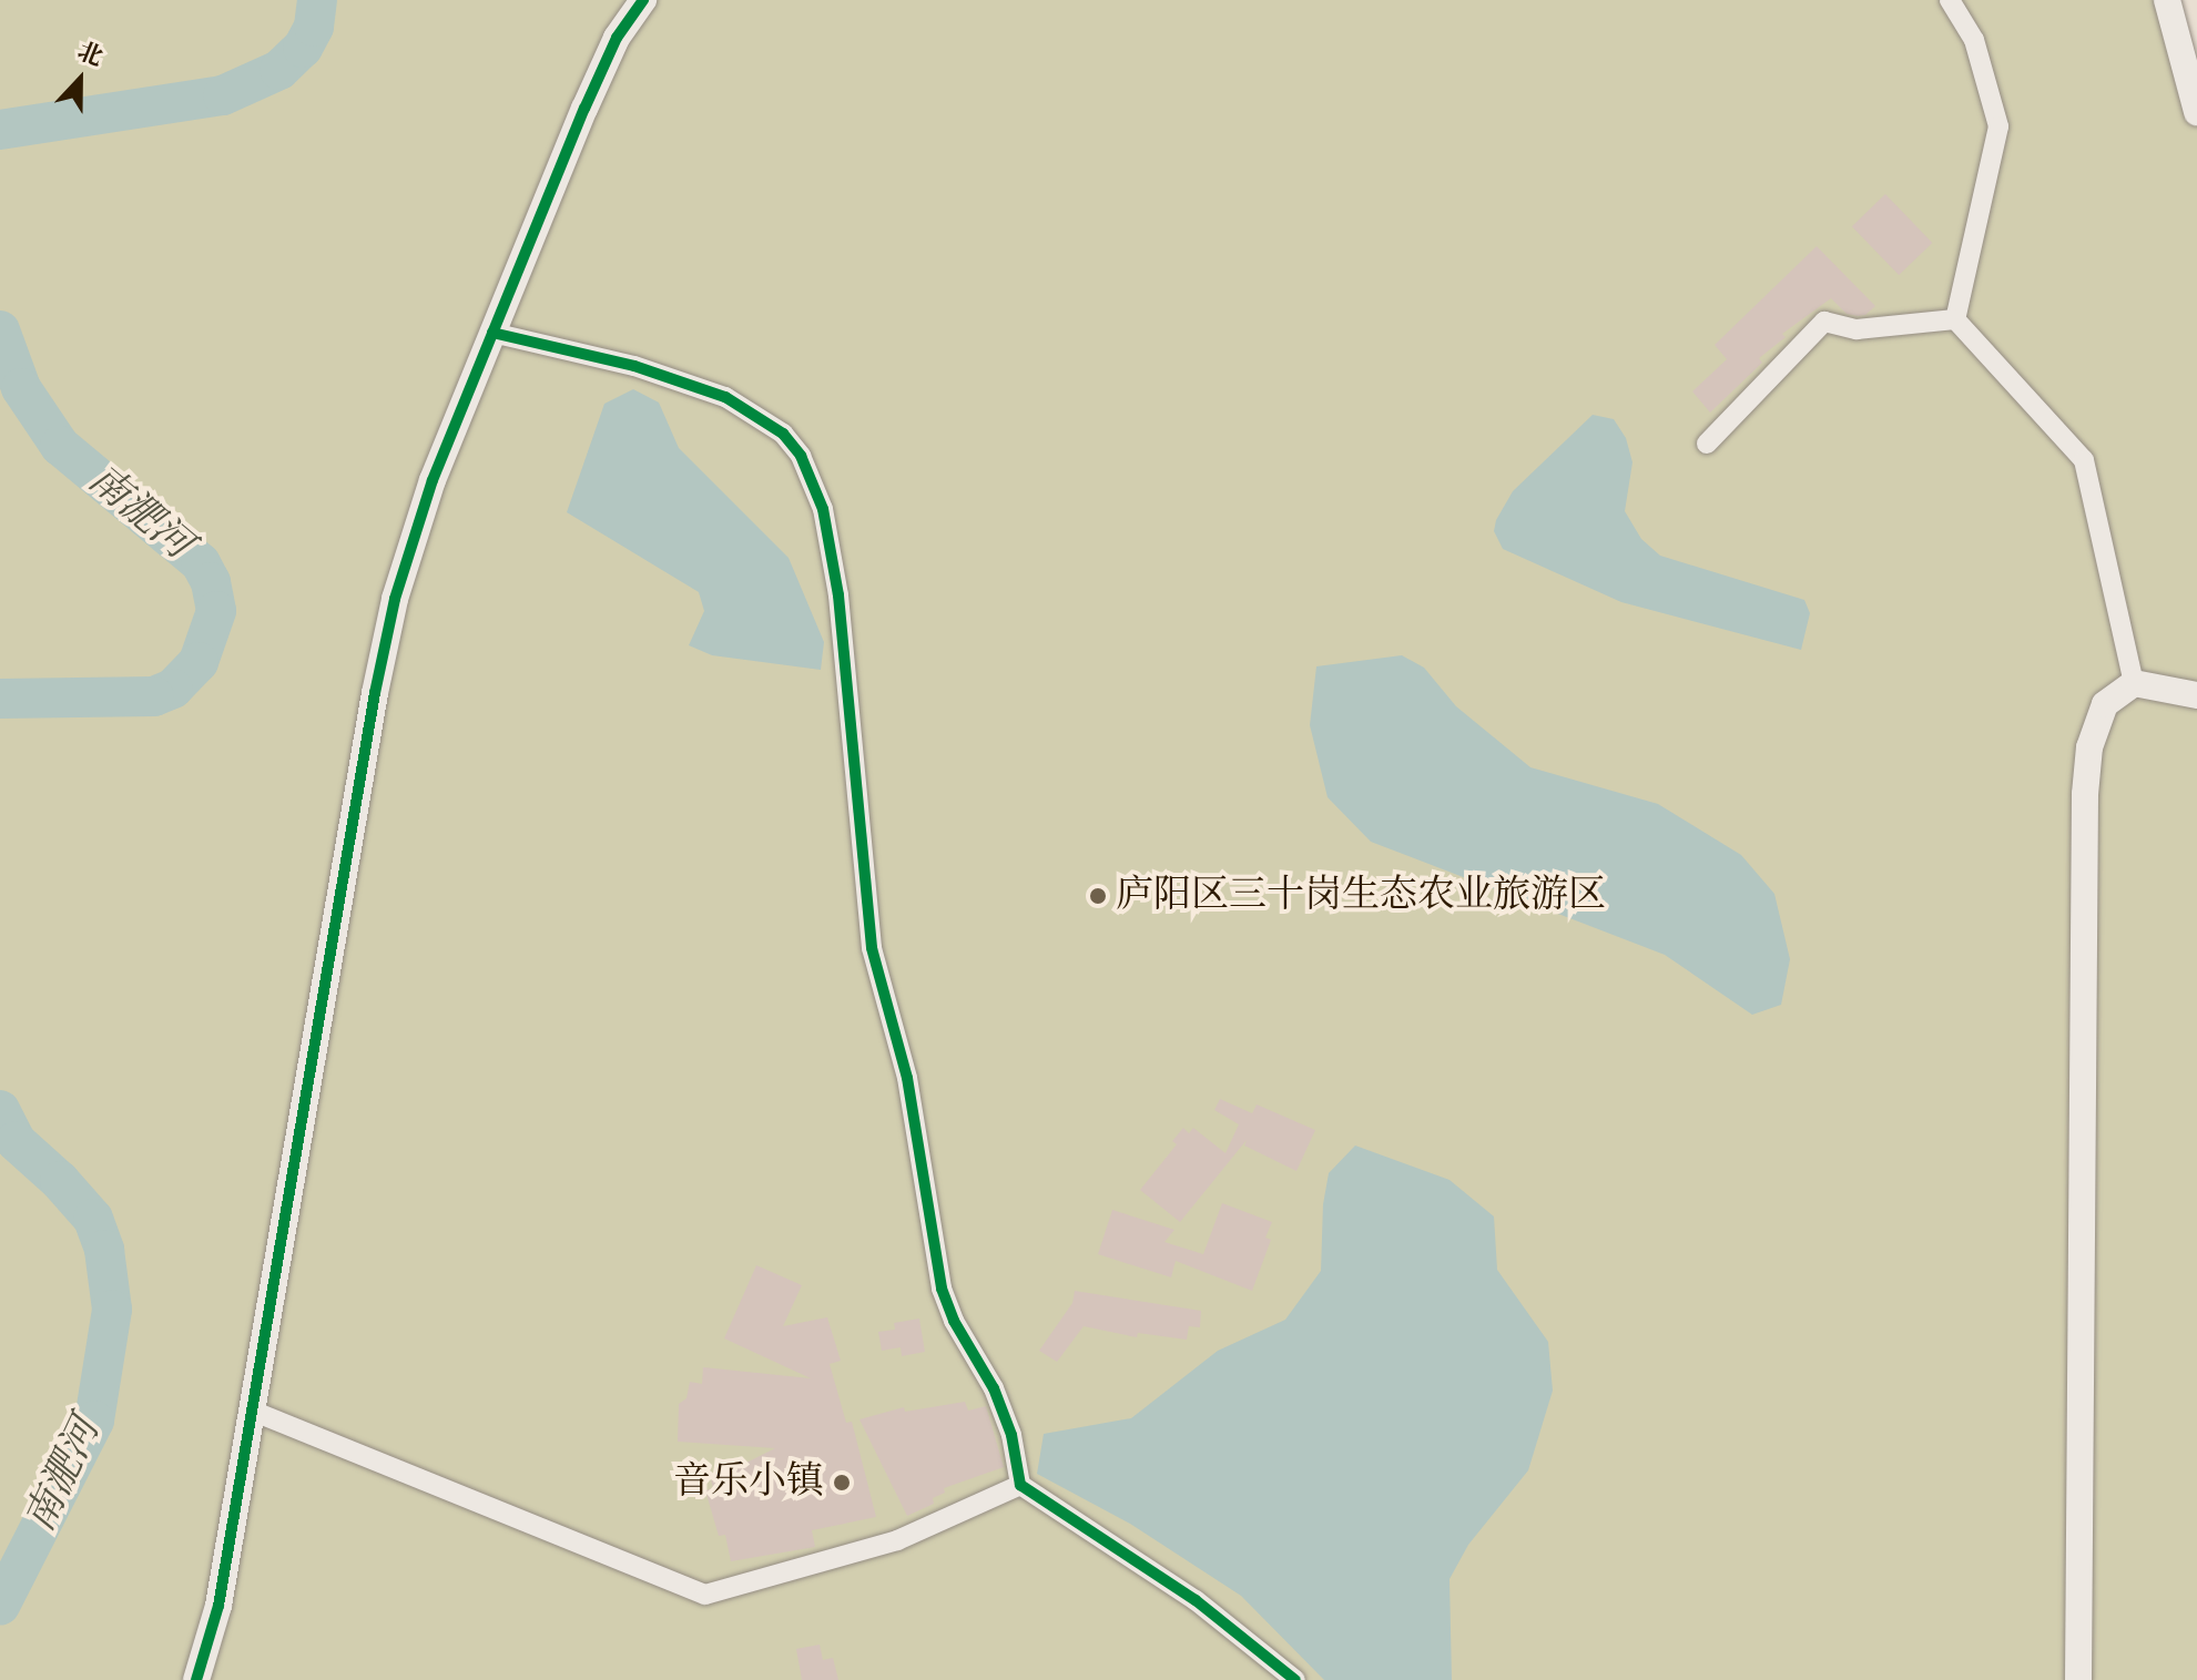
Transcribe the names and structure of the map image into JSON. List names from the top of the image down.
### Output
{
  "water": ["南淝河"],
  "places": ["庐阳区三十岗生态农业旅游区", "音乐小镇"],
  "north": "top"
}
